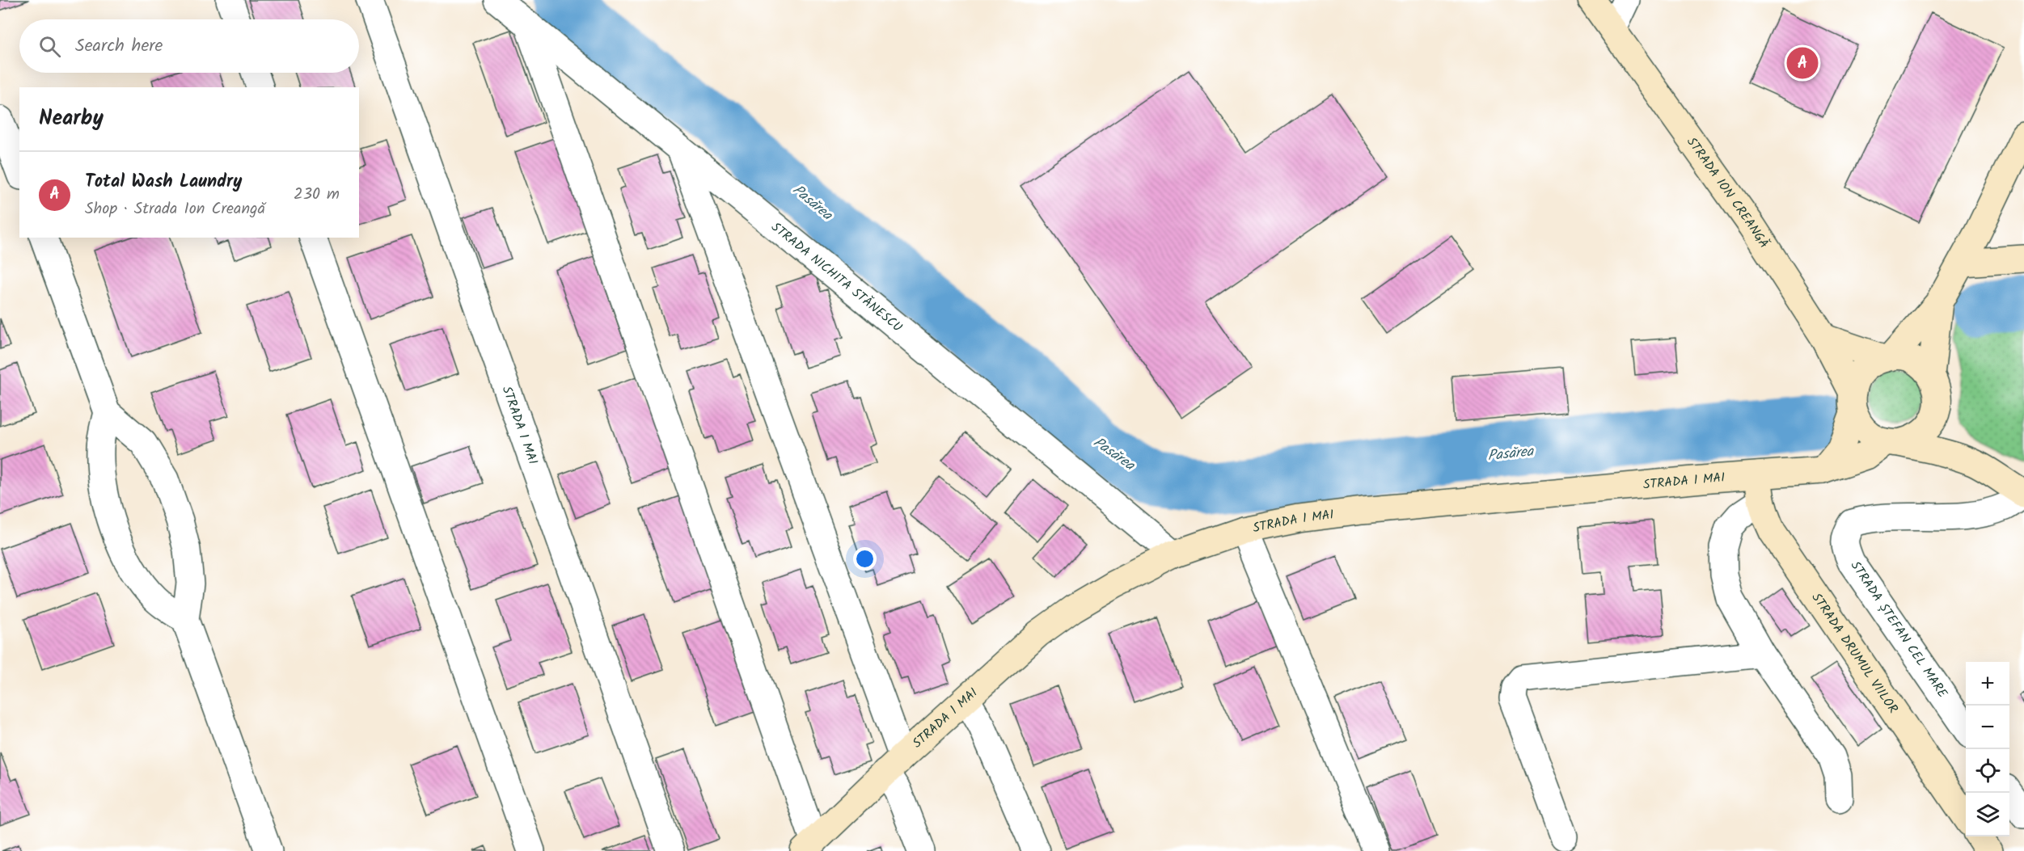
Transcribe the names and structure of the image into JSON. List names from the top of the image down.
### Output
{
  "streets": {
    "street": [
      "STRADA ION CREANGĂ",
      "STRADA NICHITA STĂNESCU",
      "STRADA 1 MAI",
      "STRADA ȘTEFAN CEL MARE",
      "STRADA DRUMUL VIILOR"
    ]
  },
  "crossings": [
    ["STRADA ION CREANGĂ", "STRADA 1 MAI"],
    ["STRADA NICHITA STĂNESCU", "STRADA 1 MAI"],
    ["STRADA 1 MAI", "STRADA DRUMUL VIILOR"]
  ],
  "water": ["Pasărea"],
  "page": {
    "search": "Search here",
    "pins": "A",
    "heading": "Nearby",
    "list": [
      {
        "mark": "A",
        "name": "Total Wash Laundry",
        "note": "Shop · Strada Ion Creangă",
        "value": "230 m"
      }
    ],
    "map_buttons": ["+", "−"]
  }
}
